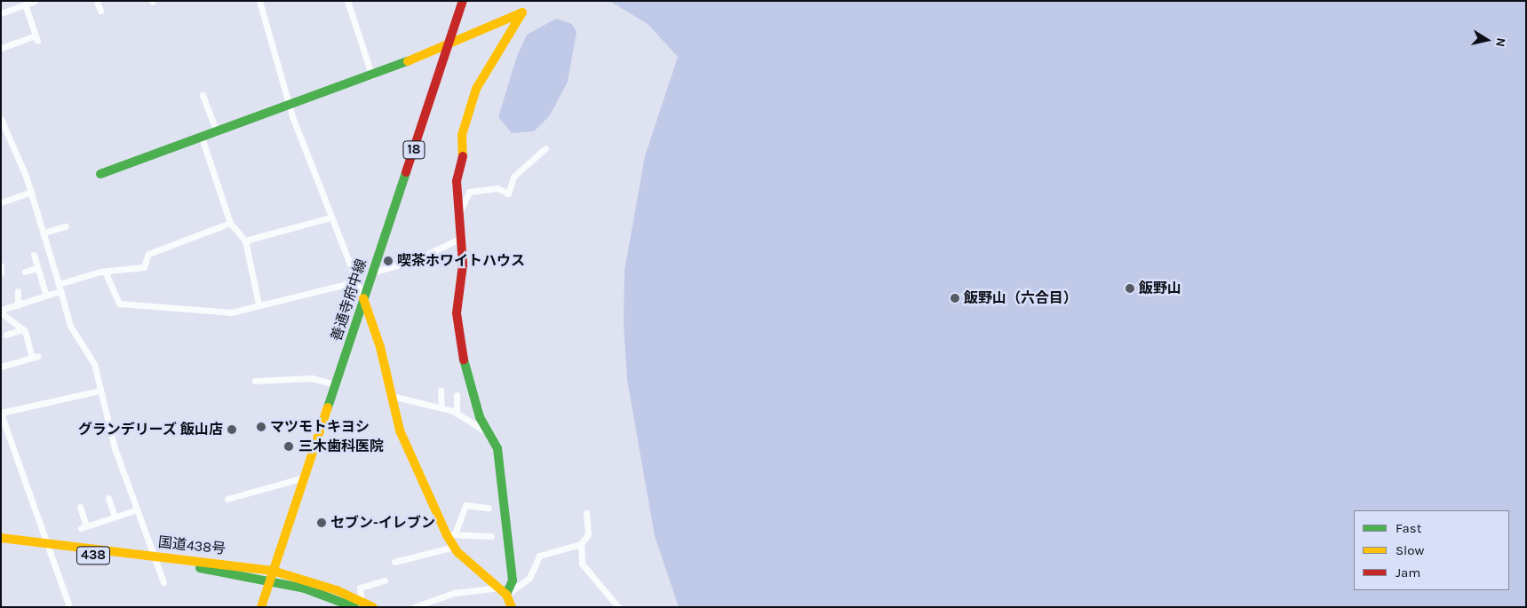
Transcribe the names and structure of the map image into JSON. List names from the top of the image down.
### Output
{
  "streets": {
    "main road": [
      "18",
      "善通寺府中線",
      "国道438号",
      "438"
    ]
  },
  "crossings": [
    ["善通寺府中線", "国道438号"]
  ],
  "places": [
    "喫茶ホワイトハウス",
    "飯野山",
    "飯野山（六合目）",
    "マツモトキヨシ",
    "グランデリーズ 飯山店",
    "三木歯科医院",
    "セブン-イレブン"
  ],
  "legend": ["Fast", "Slow", "Jam"],
  "north": "right"
}
